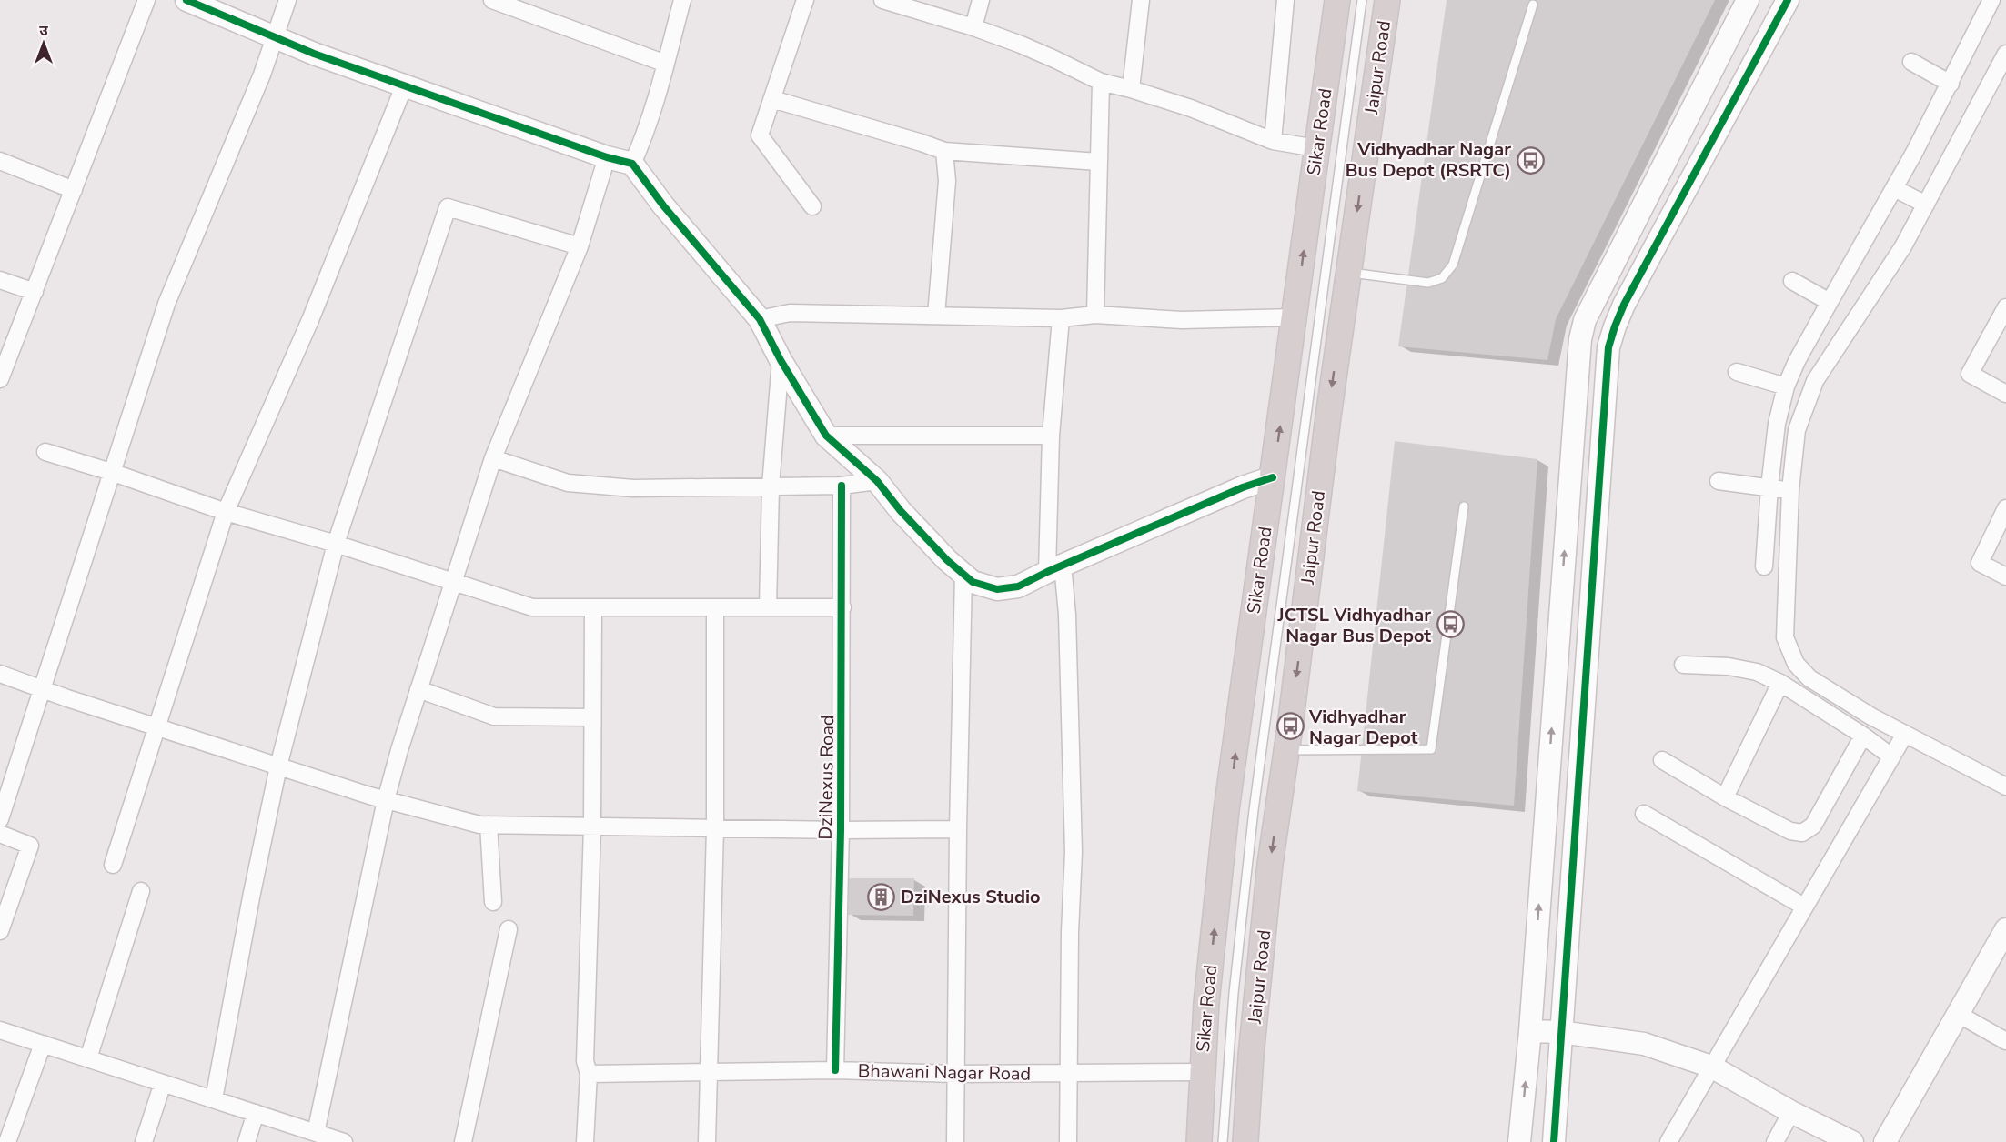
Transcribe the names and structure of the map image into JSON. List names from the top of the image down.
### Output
{
  "streets": {
    "main road": ["Jaipur Road", "Sikar Road"],
    "street": ["DziNexus Road", "Bhawani Nagar Road"]
  },
  "crossings": [
    ["Sikar Road", "Bhawani Nagar Road"],
    ["DziNexus Road", "Bhawani Nagar Road"]
  ],
  "one_way": ["Jaipur Road", "Sikar Road"],
  "places": {
    "bus stop": ["Vidhyadhar Nagar Bus Depot (RSRTC)", "JCTSL Vidhyadhar Nagar Bus Depot", "Vidhyadhar Nagar Depot"],
    "building": ["DziNexus Studio"]
  },
  "north": "top"
}
